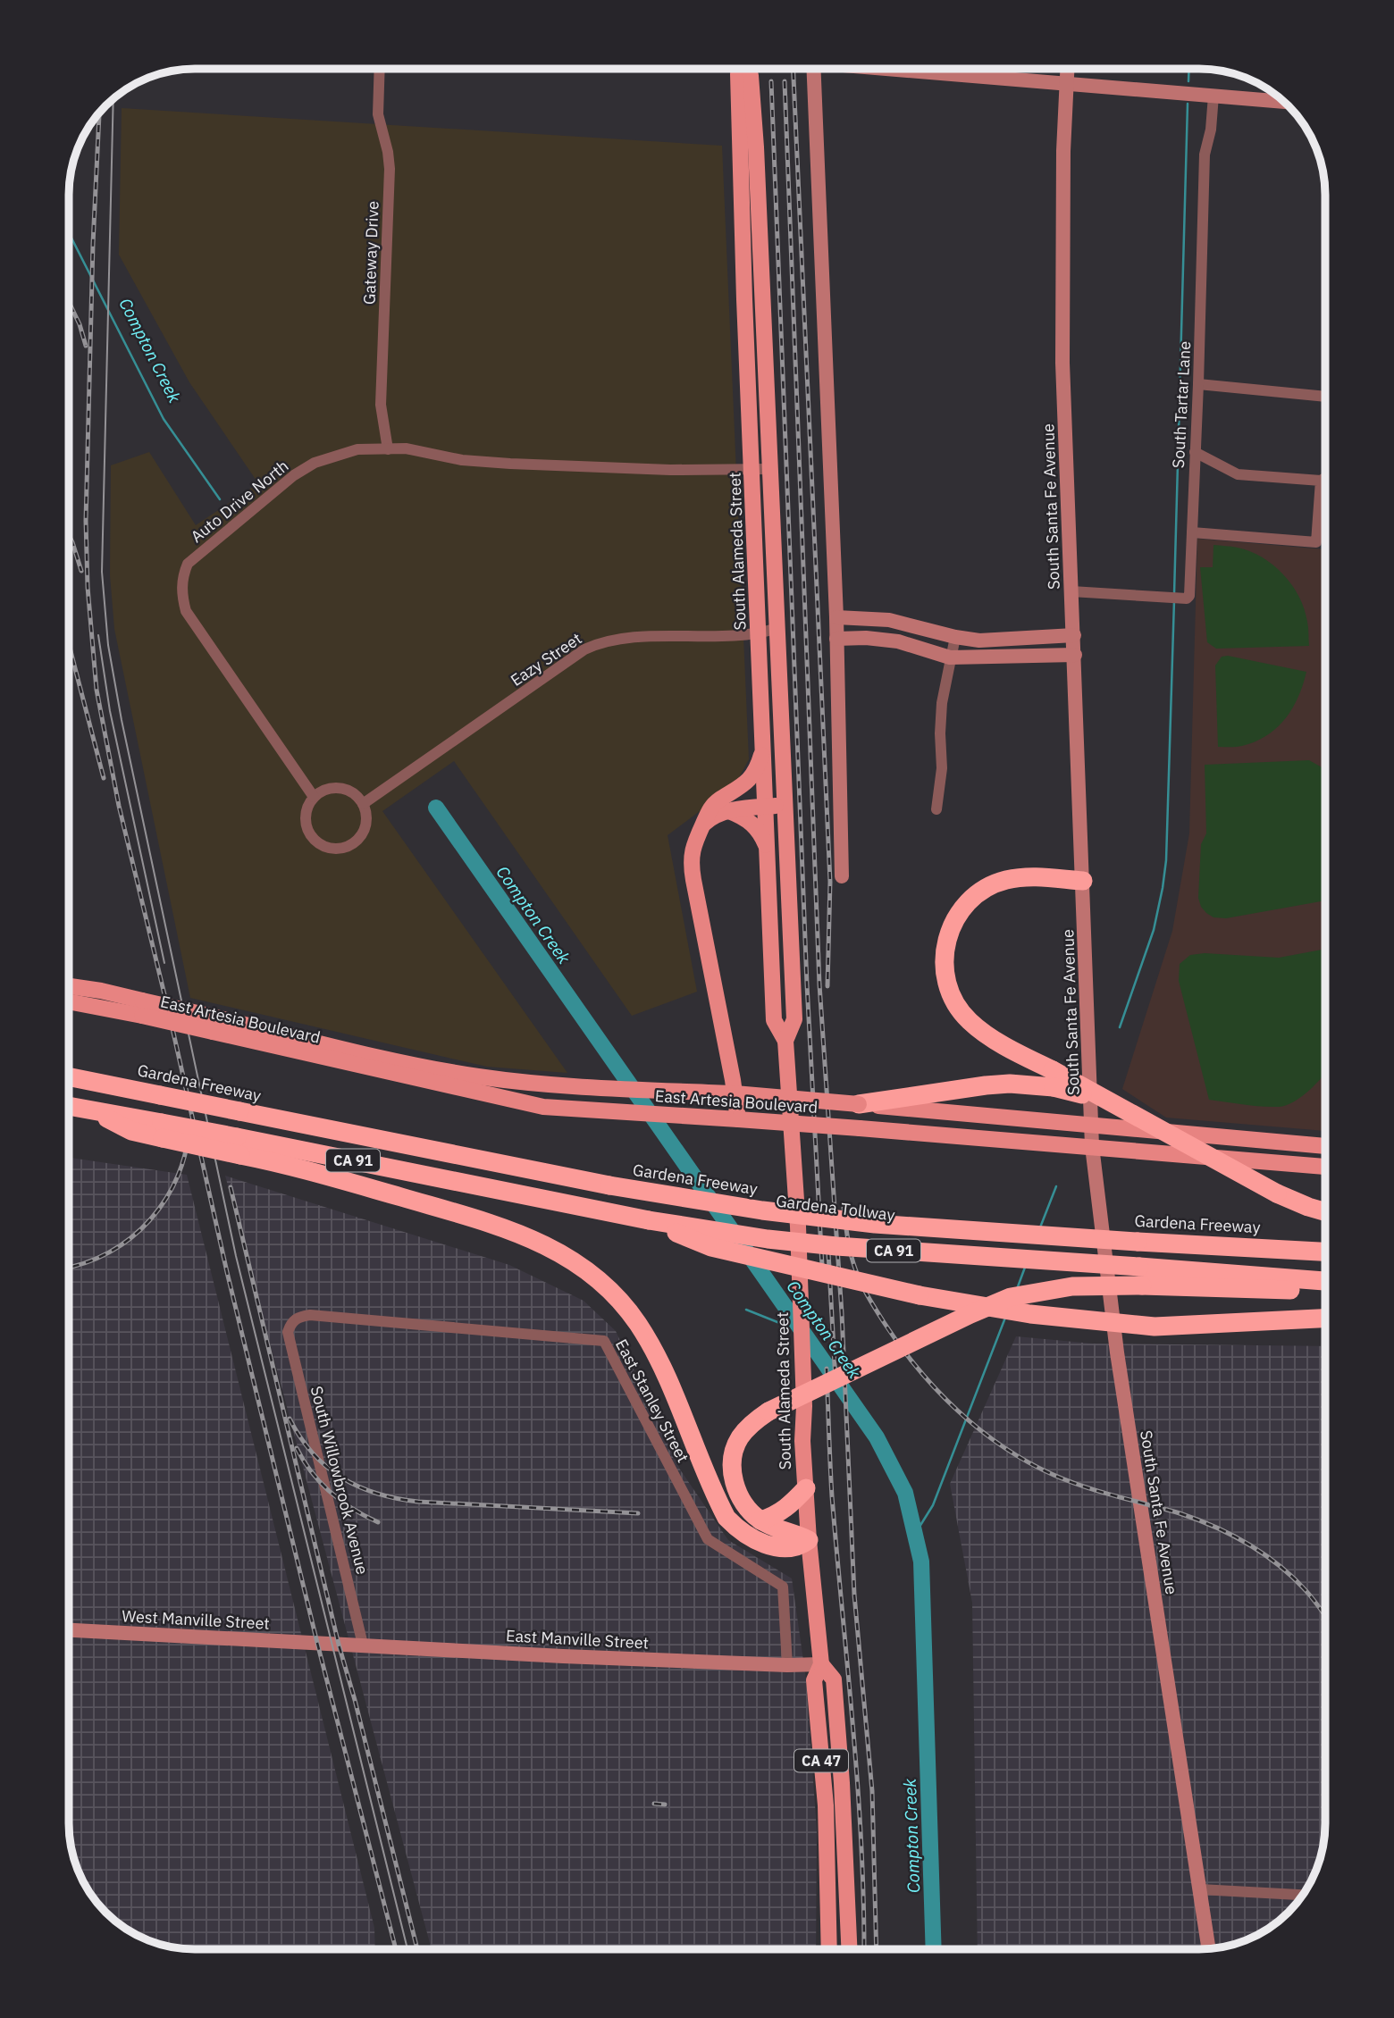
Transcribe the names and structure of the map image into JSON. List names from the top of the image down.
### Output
{
  "streets": {
    "highway": ["Gardena Freeway", "CA 91"],
    "main road": ["South Alameda Street", "East Artesia Boulevard", "CA 47"],
    "street": [
      "Gateway Drive",
      "South Tartar Lane",
      "Auto Drive North",
      "South Santa Fe Avenue",
      "Eazy Street",
      "East Stanley Street",
      "South Willowbrook Avenue",
      "West Manville Street",
      "East Manville Street"
    ]
  },
  "crossings": [
    ["Gateway Drive", "Auto Drive North"],
    ["South Tartar Lane", "South Santa Fe Avenue"],
    ["Auto Drive North", "South Alameda Street"],
    ["Auto Drive North", "Eazy Street"],
    ["South Santa Fe Avenue", "East Artesia Boulevard"],
    ["South Alameda Street", "Eazy Street"],
    ["South Alameda Street", "East Manville Street"],
    ["East Stanley Street", "South Willowbrook Avenue"],
    ["East Stanley Street", "East Manville Street"],
    ["South Willowbrook Avenue", "East Manville Street"],
    ["West Manville Street", "East Manville Street"]
  ],
  "water": ["Compton Creek"]
}
